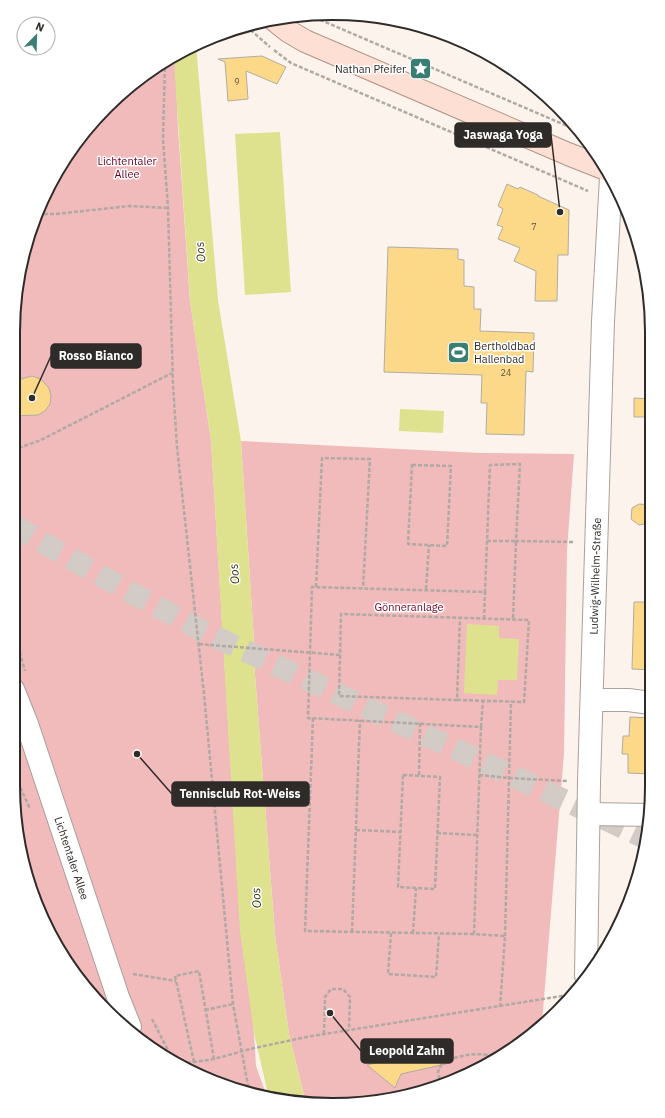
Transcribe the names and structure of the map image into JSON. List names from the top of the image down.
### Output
{
  "streets": {
    "street": ["Ludwig-Wilhelm-Straße", "Lichtentaler Allee"]
  },
  "water": ["Oos"],
  "parks": ["Lichtentaler Allee", "Gönneranlage"],
  "places": {
    "place": ["Nathan Pfeifer"],
    "other": [
      "Jaswaga Yoga",
      "Rosso Bianco",
      "Tennisclub Rot-Weiss",
      "Leopold Zahn"
    ],
    "sports": ["Bertholdbad Hallenbad"]
  },
  "house_numbers": ["9", "7", "24"],
  "north": "top right"
}
